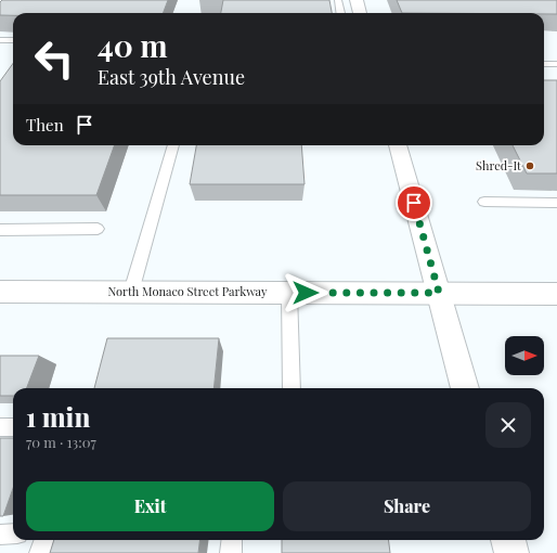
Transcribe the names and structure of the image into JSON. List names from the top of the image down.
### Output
{
  "streets": {
    "street": ["North Monaco Street Parkway"]
  },
  "places": ["Shred-It"],
  "north": "right",
  "page": {
    "turn": ["40 m", "East 39th Avenue"],
    "then": "Then",
    "heading": ["1 min", "70 m · 13:07"],
    "buttons": ["Exit", "Share"]
  }
}
